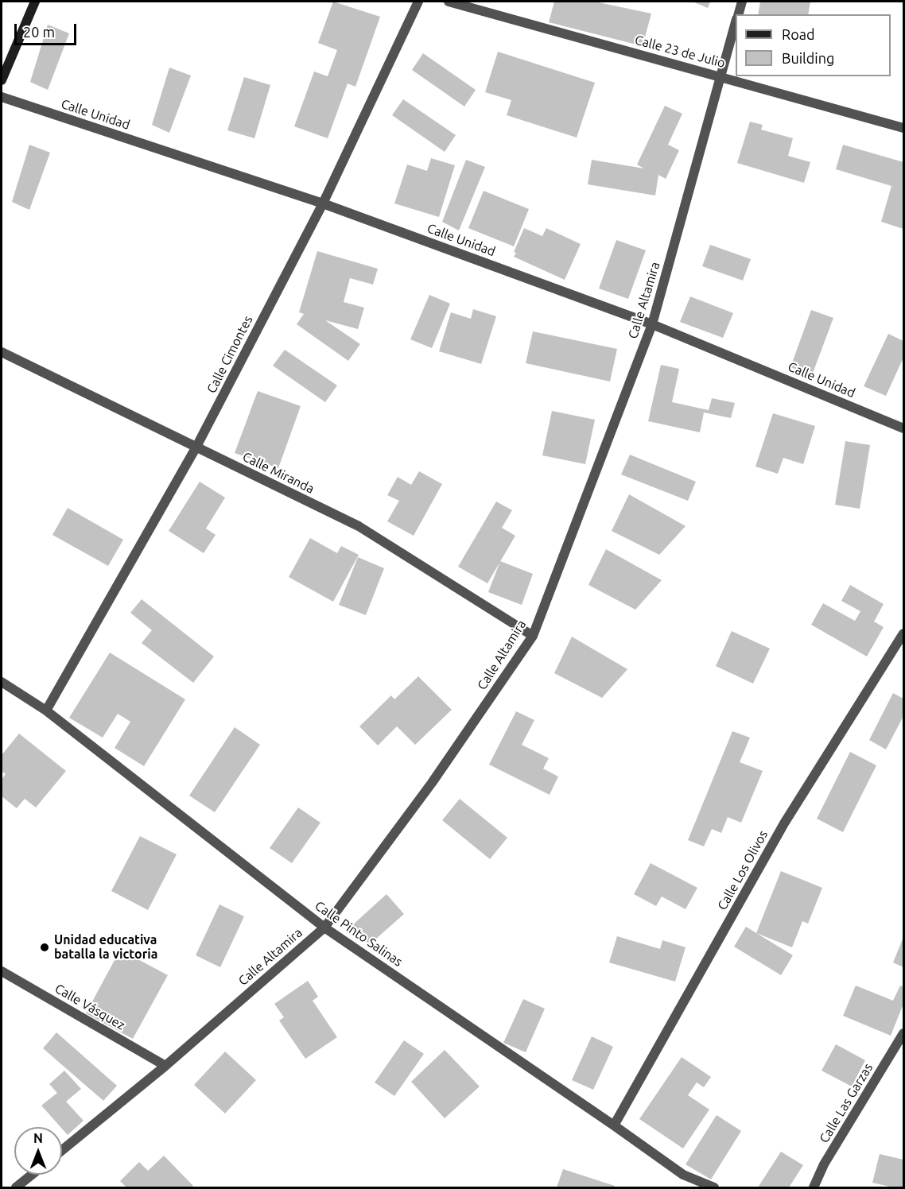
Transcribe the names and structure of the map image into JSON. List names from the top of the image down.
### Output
{
  "streets": {
    "street": [
      "Calle 23 de Julio",
      "Calle Unidad",
      "Calle Altamira",
      "Calle Cimontes",
      "Calle Miranda",
      "Calle Los Olivos",
      "Calle Pinto Salinas",
      "Calle Vásquez",
      "Calle Las Garzas"
    ]
  },
  "crossings": [
    ["Calle 23 de Julio", "Calle Altamira"],
    ["Calle Unidad", "Calle Altamira"],
    ["Calle Unidad", "Calle Cimontes"],
    ["Calle Altamira", "Calle Miranda"],
    ["Calle Altamira", "Calle Pinto Salinas"],
    ["Calle Altamira", "Calle Vásquez"],
    ["Calle Cimontes", "Calle Miranda"],
    ["Calle Cimontes", "Calle Pinto Salinas"],
    ["Calle Los Olivos", "Calle Pinto Salinas"]
  ],
  "places": ["Unidad educativa batalla la victoria"],
  "legend": ["Road", "Building"],
  "scale_bar": "20 m",
  "north": "top"
}
